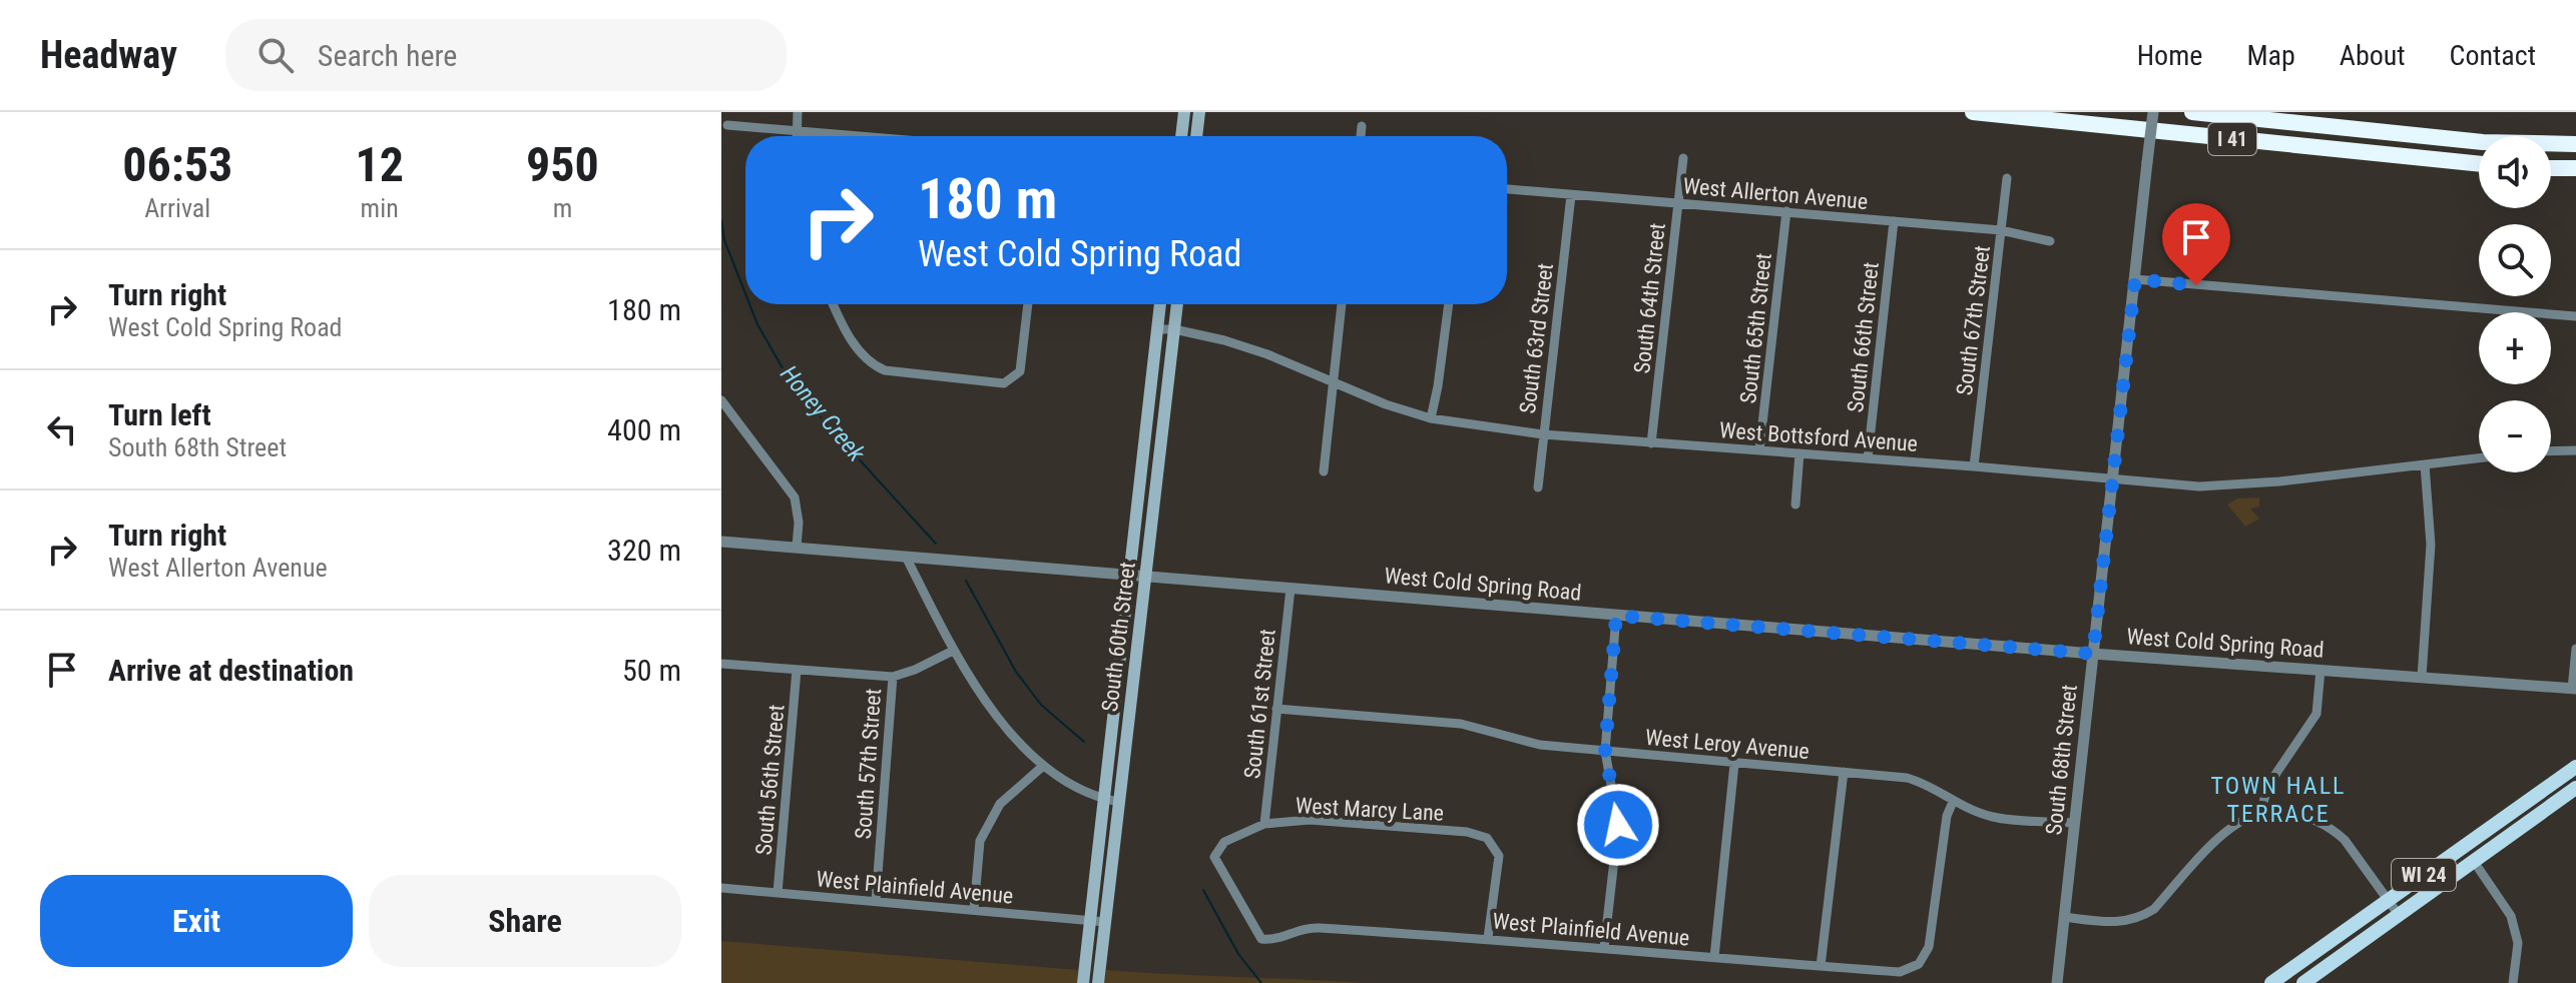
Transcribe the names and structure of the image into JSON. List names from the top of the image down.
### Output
{
  "streets": {
    "highway": ["I 41"],
    "main road": ["South 60th Street", "WI 24"],
    "street": [
      "West Allerton Avenue",
      "South 64th Street",
      "South 67th Street",
      "South 65th Street",
      "South 66th Street",
      "South 63rd Street",
      "West Bottsford Avenue",
      "West Cold Spring Road",
      "South 61st Street",
      "West Leroy Avenue",
      "South 68th Street",
      "South 57th Street",
      "South 56th Street",
      "West Marcy Lane",
      "West Plainfield Avenue"
    ]
  },
  "crossings": [
    ["West Allerton Avenue", "South 64th Street"],
    ["West Allerton Avenue", "South 67th Street"],
    ["West Allerton Avenue", "South 65th Street"],
    ["West Allerton Avenue", "South 66th Street"],
    ["West Allerton Avenue", "South 63rd Street"],
    ["South 64th Street", "West Bottsford Avenue"],
    ["South 67th Street", "West Bottsford Avenue"],
    ["South 65th Street", "West Bottsford Avenue"],
    ["South 66th Street", "West Bottsford Avenue"],
    ["South 63rd Street", "West Bottsford Avenue"],
    ["West Bottsford Avenue", "South 60th Street"],
    ["West Bottsford Avenue", "South 68th Street"],
    ["West Cold Spring Road", "South 60th Street"],
    ["West Cold Spring Road", "South 61st Street"],
    ["West Cold Spring Road", "South 68th Street"],
    ["South 60th Street", "West Plainfield Avenue"],
    ["South 61st Street", "West Leroy Avenue"],
    ["South 61st Street", "West Marcy Lane"],
    ["West Leroy Avenue", "South 68th Street"],
    ["West Leroy Avenue", "West Plainfield Avenue"],
    ["South 57th Street", "West Plainfield Avenue"],
    ["South 56th Street", "West Plainfield Avenue"],
    ["West Marcy Lane", "West Plainfield Avenue"]
  ],
  "districts": ["TOWN HALL TERRACE"],
  "water": ["Honey Creek"],
  "page": {
    "header": "Headway",
    "search": "Search here",
    "nav": [
      "Home",
      "Map",
      "About",
      "Contact"
    ],
    "eta": [
      "06:53",
      "Arrival",
      "12",
      "min",
      "950",
      "m"
    ],
    "map_buttons": ["+", "−"],
    "turn": ["180 m", "West Cold Spring Road"],
    "list": [
      {
        "name": "Turn right",
        "note": "West Cold Spring Road",
        "value": "180 m"
      },
      {
        "name": "Turn left",
        "note": "South 68th Street",
        "value": "400 m"
      },
      {
        "name": "Turn right",
        "note": "West Allerton Avenue",
        "value": "320 m"
      },
      {
        "name": "Arrive at destination",
        "value": "50 m"
      }
    ],
    "buttons": ["Exit", "Share"]
  }
}
